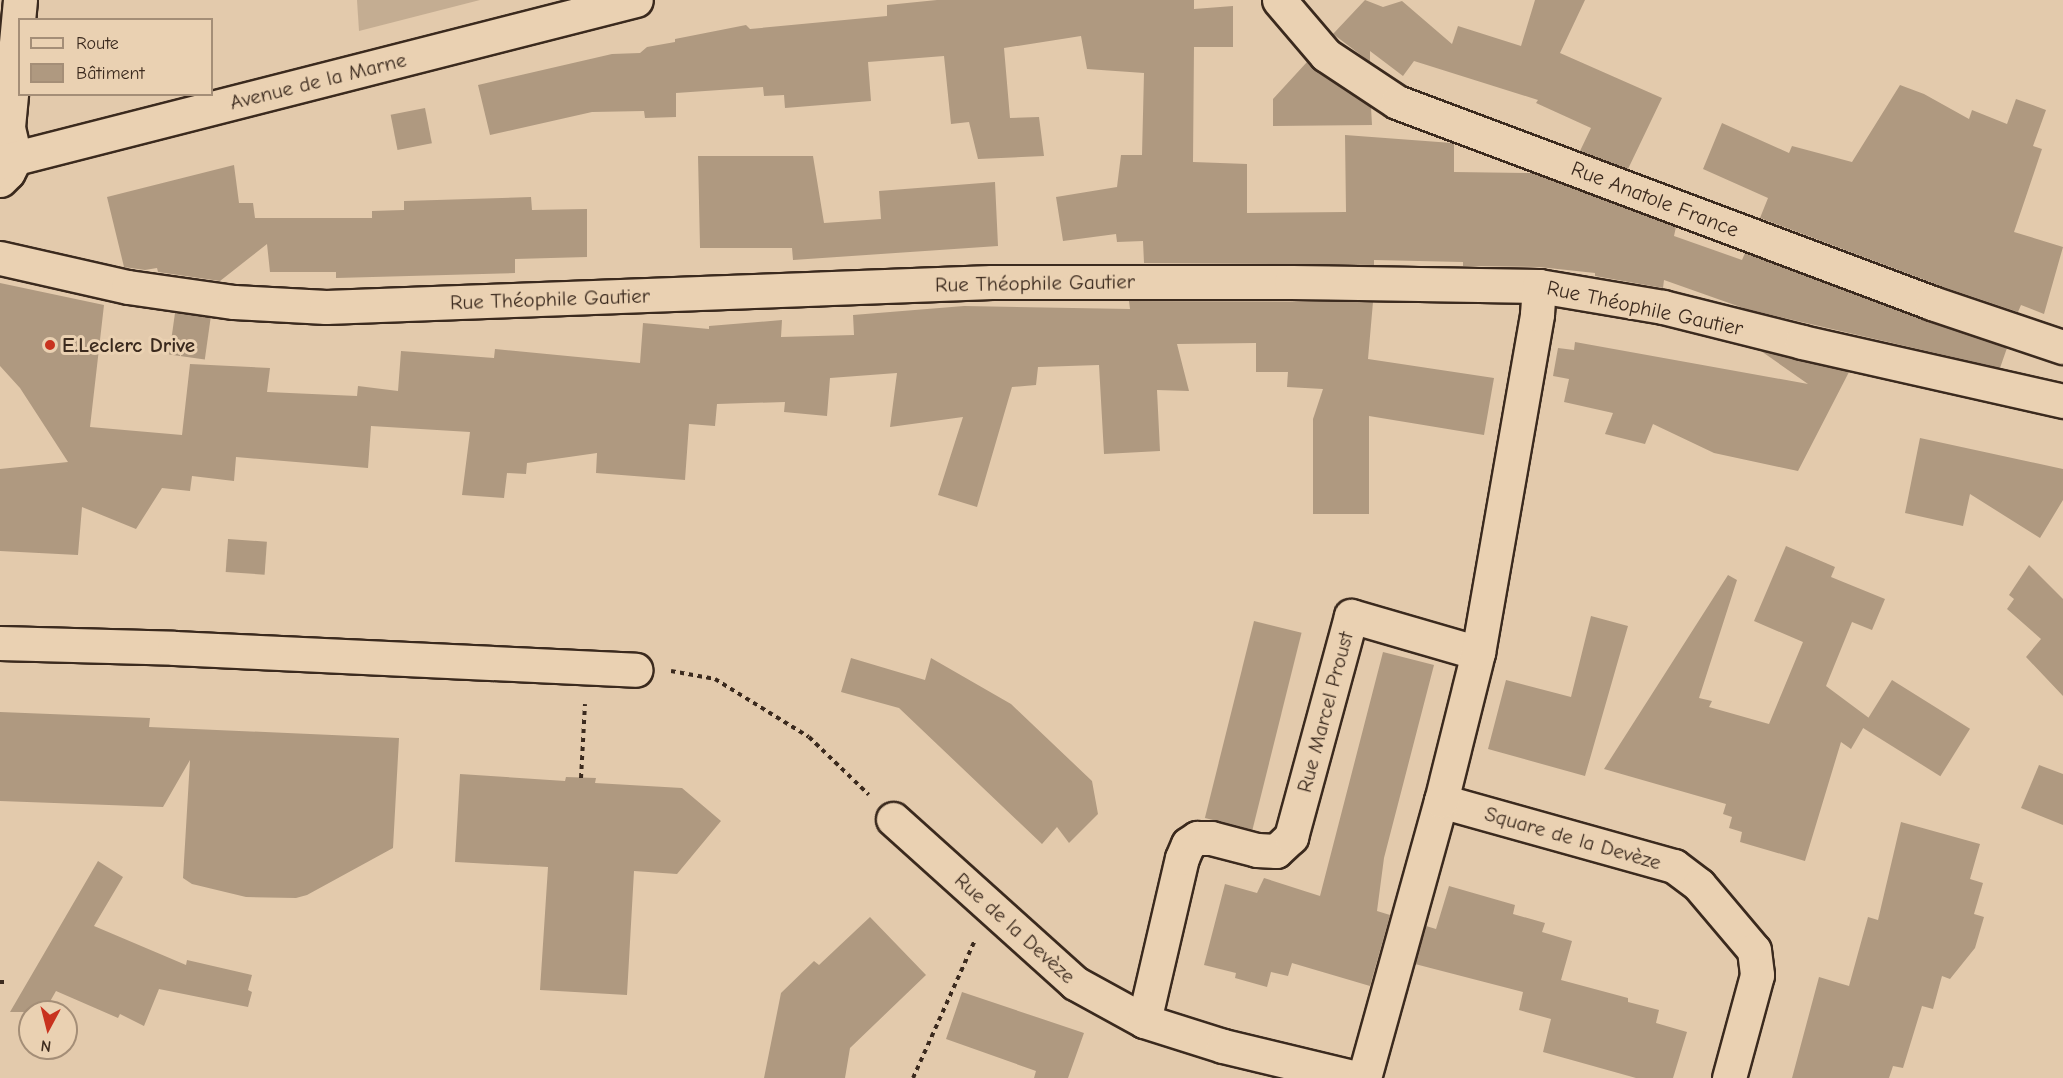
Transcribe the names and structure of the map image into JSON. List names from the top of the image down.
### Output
{
  "streets": {
    "street": [
      "Avenue de la Marne",
      "Rue Anatole France",
      "Rue Théophile Gautier",
      "Rue Marcel Proust",
      "Square de la Devèze",
      "Rue de la Devèze"
    ]
  },
  "crossings": [
    ["Rue Marcel Proust", "Rue de la Devèze"]
  ],
  "places": ["E.Leclerc Drive"],
  "legend": ["Route", "Bâtiment"],
  "north": "bottom"
}
